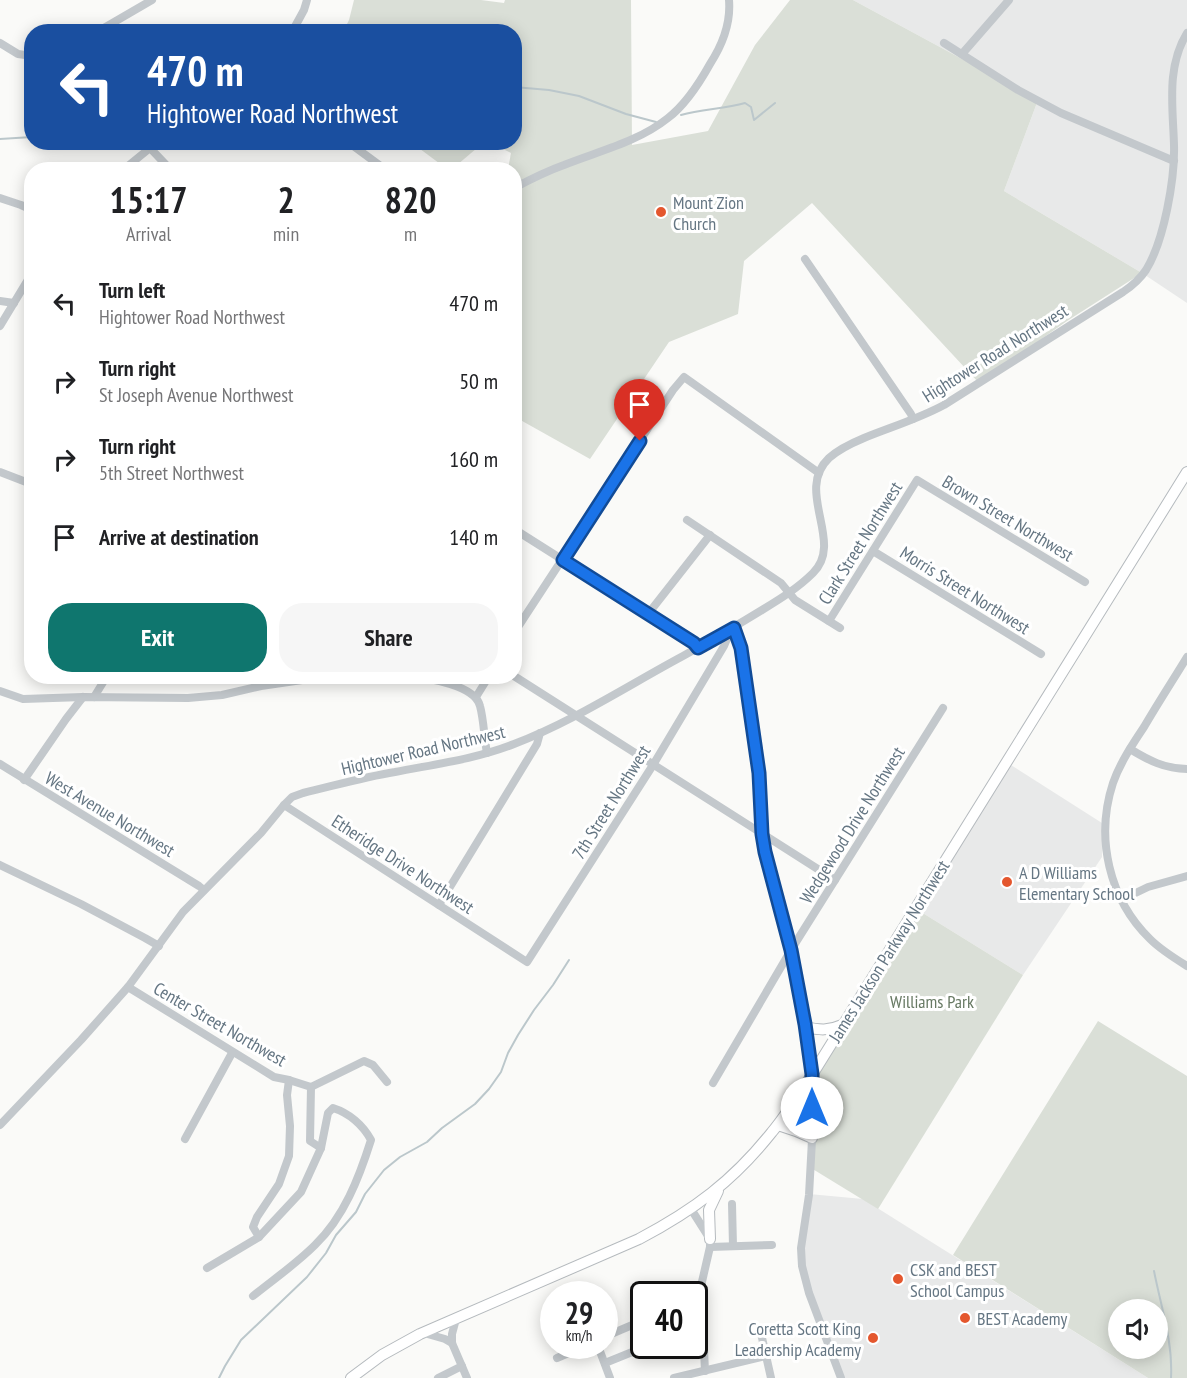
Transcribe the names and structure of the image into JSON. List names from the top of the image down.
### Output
{
  "streets": {
    "main road": ["James Jackson Parkway Northwest"],
    "street": [
      "Hightower Road Northwest",
      "Brown Street Northwest",
      "Clark Street Northwest",
      "Morris Street Northwest",
      "7th Street Northwest",
      "West Avenue Northwest",
      "Wedgewood Drive Northwest",
      "Etheridge Drive Northwest",
      "Center Street Northwest"
    ]
  },
  "crossings": [
    ["Hightower Road Northwest", "7th Street Northwest"],
    ["Hightower Road Northwest", "West Avenue Northwest"],
    ["Hightower Road Northwest", "Etheridge Drive Northwest"],
    ["Hightower Road Northwest", "Center Street Northwest"],
    ["Brown Street Northwest", "Clark Street Northwest"],
    ["Clark Street Northwest", "Morris Street Northwest"],
    ["7th Street Northwest", "Etheridge Drive Northwest"]
  ],
  "parks": ["Williams Park"],
  "places": [
    "Mount Zion Church",
    "A D Williams Elementary School",
    "CSK and BEST School Campus",
    "BEST Academy",
    "Coretta Scott King Leadership Academy"
  ],
  "page": {
    "turn": ["470 m", "Hightower Road Northwest"],
    "eta": [
      "15:17",
      "Arrival",
      "2",
      "min",
      "820",
      "m"
    ],
    "list": [
      {
        "name": "Turn left",
        "note": "Hightower Road Northwest",
        "value": "470 m"
      },
      {
        "name": "Turn right",
        "note": "St Joseph Avenue Northwest",
        "value": "50 m"
      },
      {
        "name": "Turn right",
        "note": "5th Street Northwest",
        "value": "160 m"
      },
      {
        "name": "Arrive at destination",
        "value": "140 m"
      }
    ],
    "buttons": ["Exit", "Share"],
    "speed": "29 km/h",
    "limit": "40"
  }
}
